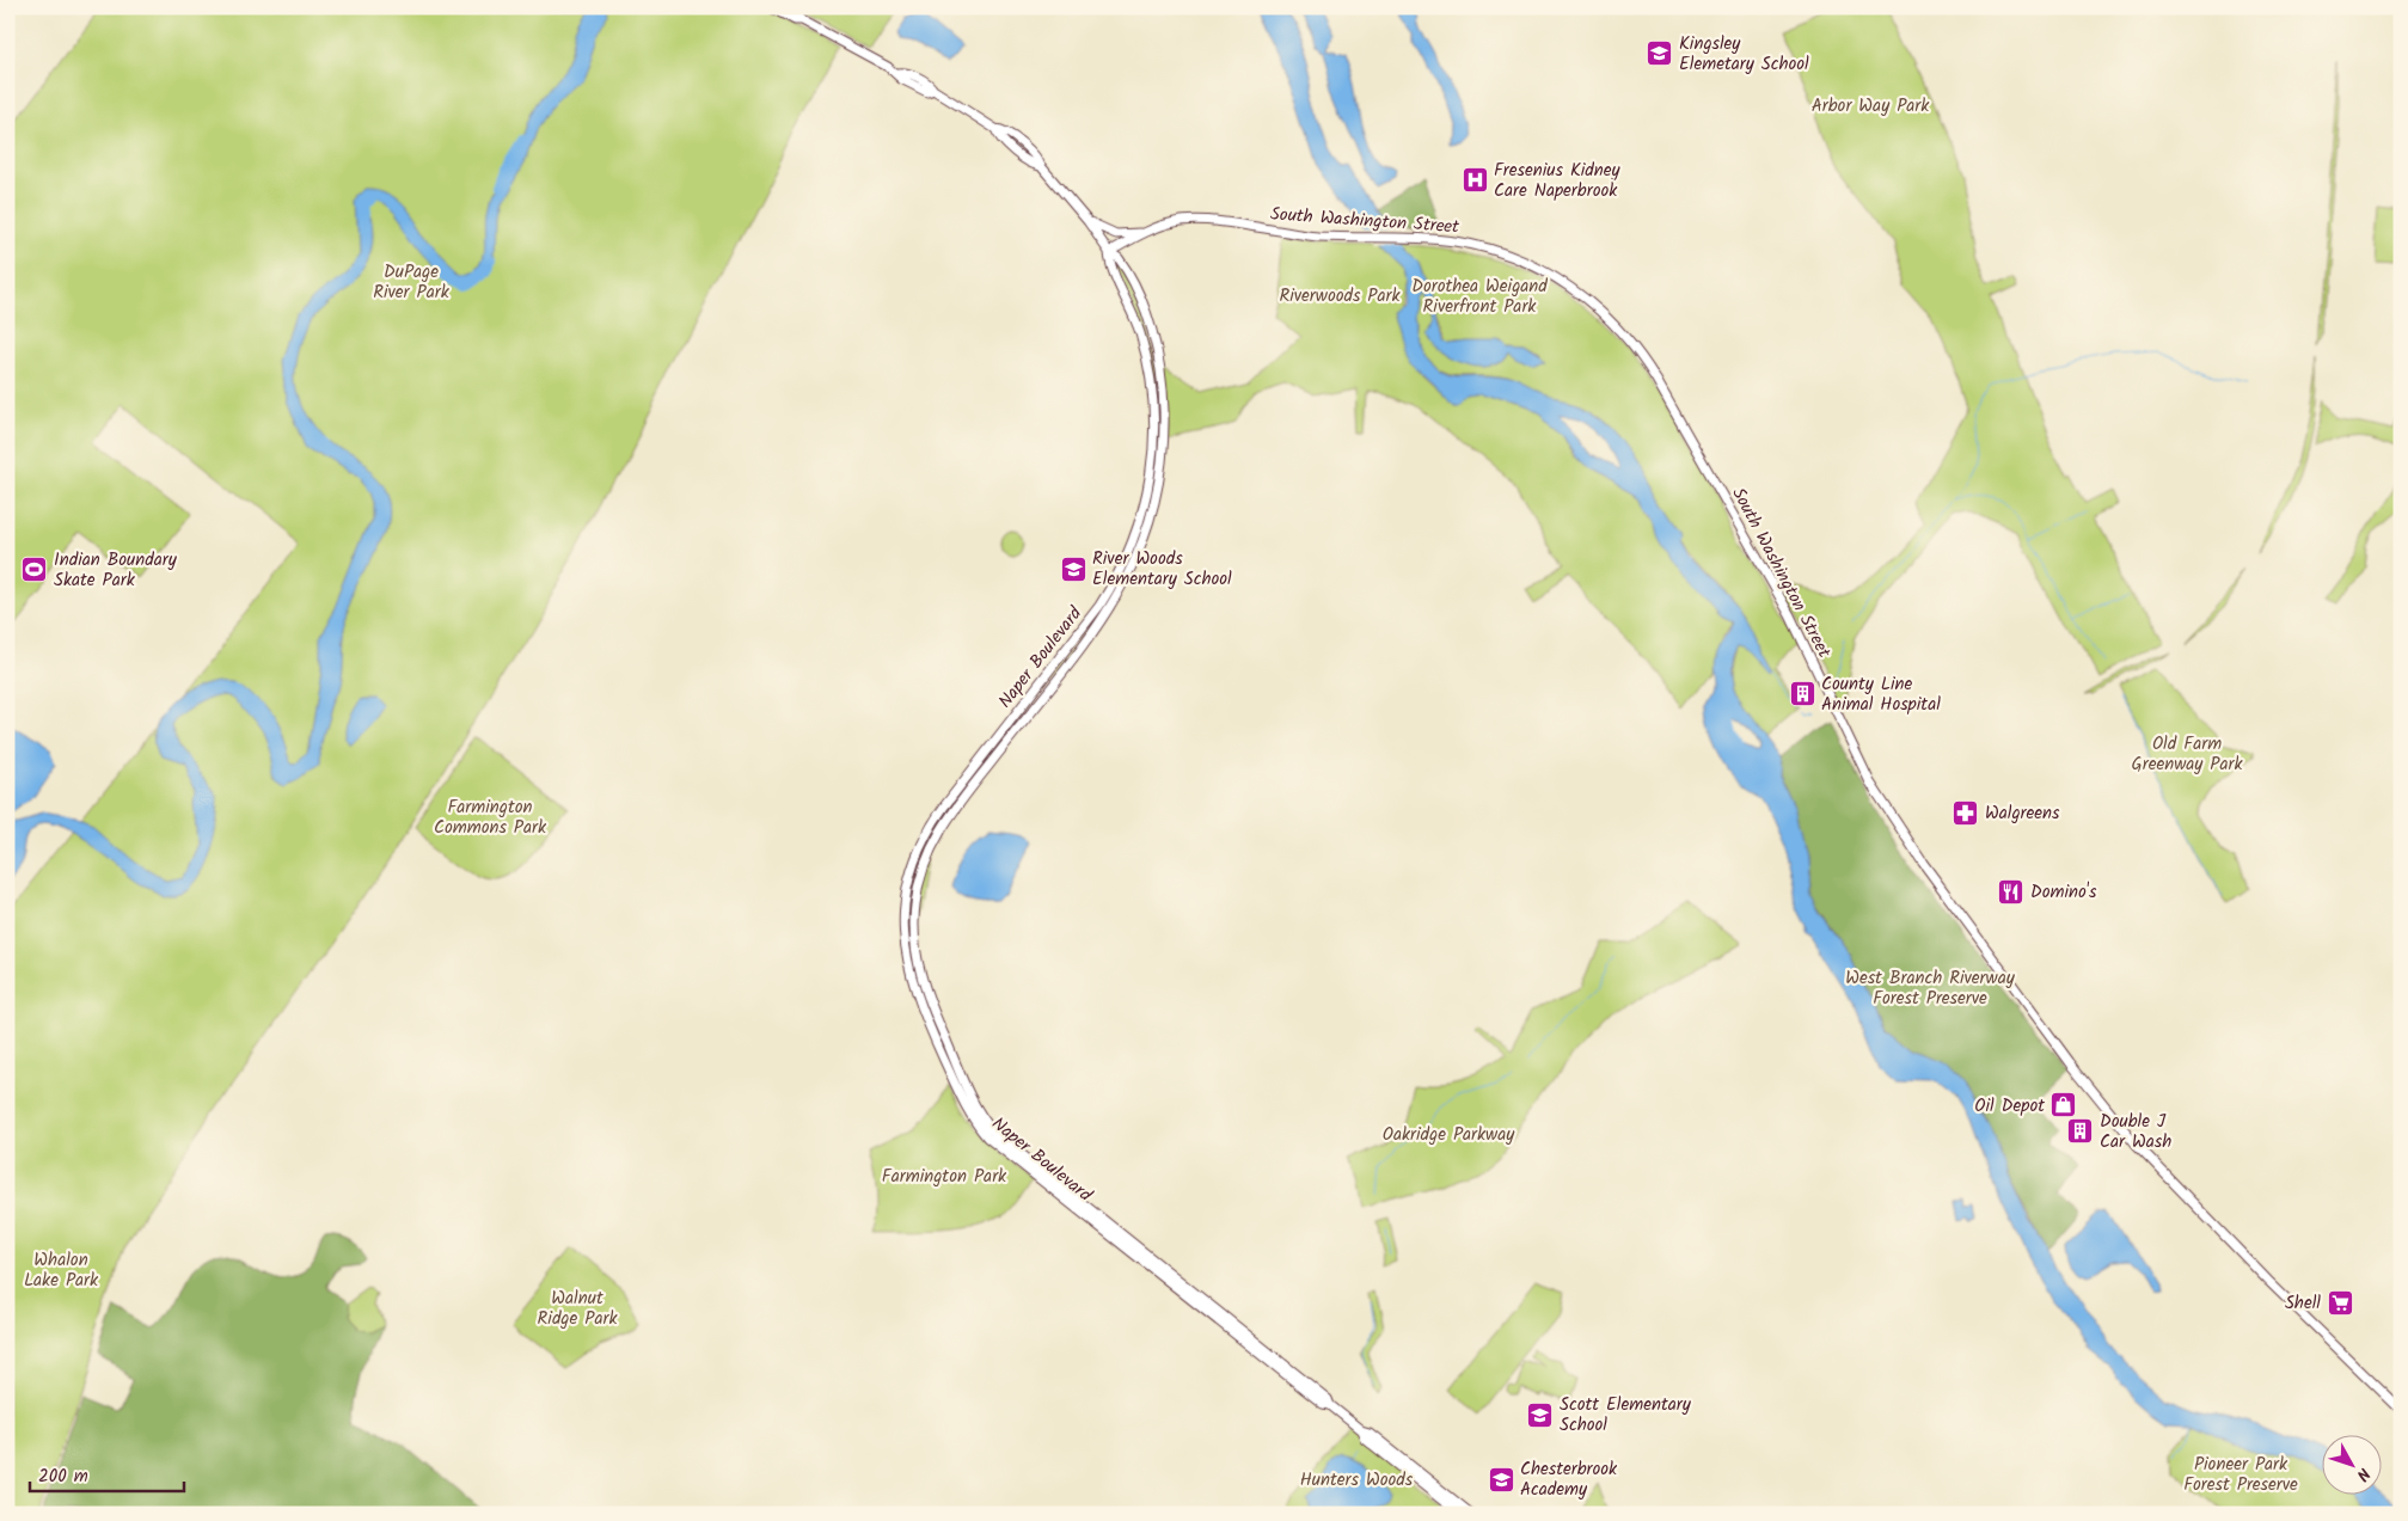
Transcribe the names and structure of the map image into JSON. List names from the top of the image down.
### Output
{
  "streets": {
    "main road": ["South Washington Street", "Naper Boulevard"]
  },
  "crossings": [
    ["South Washington Street", "Naper Boulevard"]
  ],
  "parks": [
    "Arbor Way Park",
    "DuPage River Park",
    "Dorothea Weigand Riverfront Park",
    "Riverwoods Park",
    "Old Farm Greenway Park",
    "Farmington Commons Park",
    "West Branch Riverway Forest Preserve",
    "Oakridge Parkway",
    "Farmington Park",
    "Whalon Lake Park",
    "Walnut Ridge Park",
    "Pioneer Park Forest Preserve",
    "Hunters Woods"
  ],
  "places": {
    "school or university": [
      "Kingsley Elemetary School",
      "River Woods Elementary School",
      "Scott Elementary School",
      "Chesterbrook Academy"
    ],
    "hospital": ["Fresenius Kidney Care Naperbrook"],
    "sports": ["Indian Boundary Skate Park"],
    "building": ["County Line Animal Hospital", "Double J Car Wash"],
    "pharmacy": ["Walgreens"],
    "restaurant": ["Domino's"],
    "shop": ["Oil Depot"],
    "supermarket": ["Shell"]
  },
  "scale_bar": "200 m",
  "north": "bottom right"
}
